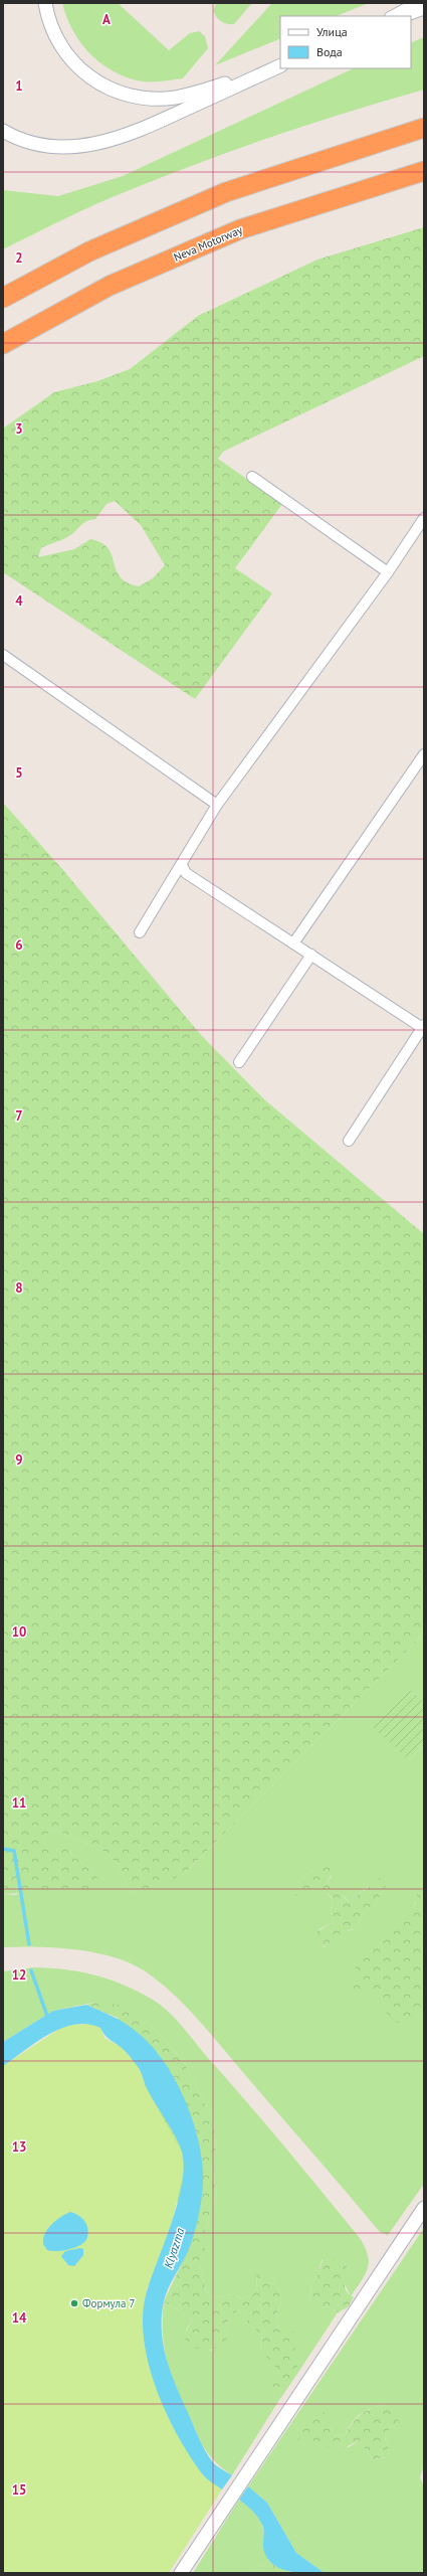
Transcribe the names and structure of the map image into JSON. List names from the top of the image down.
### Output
{
  "streets": {
    "highway": ["Neva Motorway"]
  },
  "water": ["Klyazma"],
  "places": ["Формула 7"],
  "legend": ["Улица", "Вода"],
  "grid": {
    "columns": ["A"],
    "rows": [
      "1",
      "2",
      "3",
      "4",
      "5",
      "6",
      "7",
      "8",
      "9",
      "10",
      "11",
      "12",
      "13",
      "14",
      "15"
    ]
  }
}
